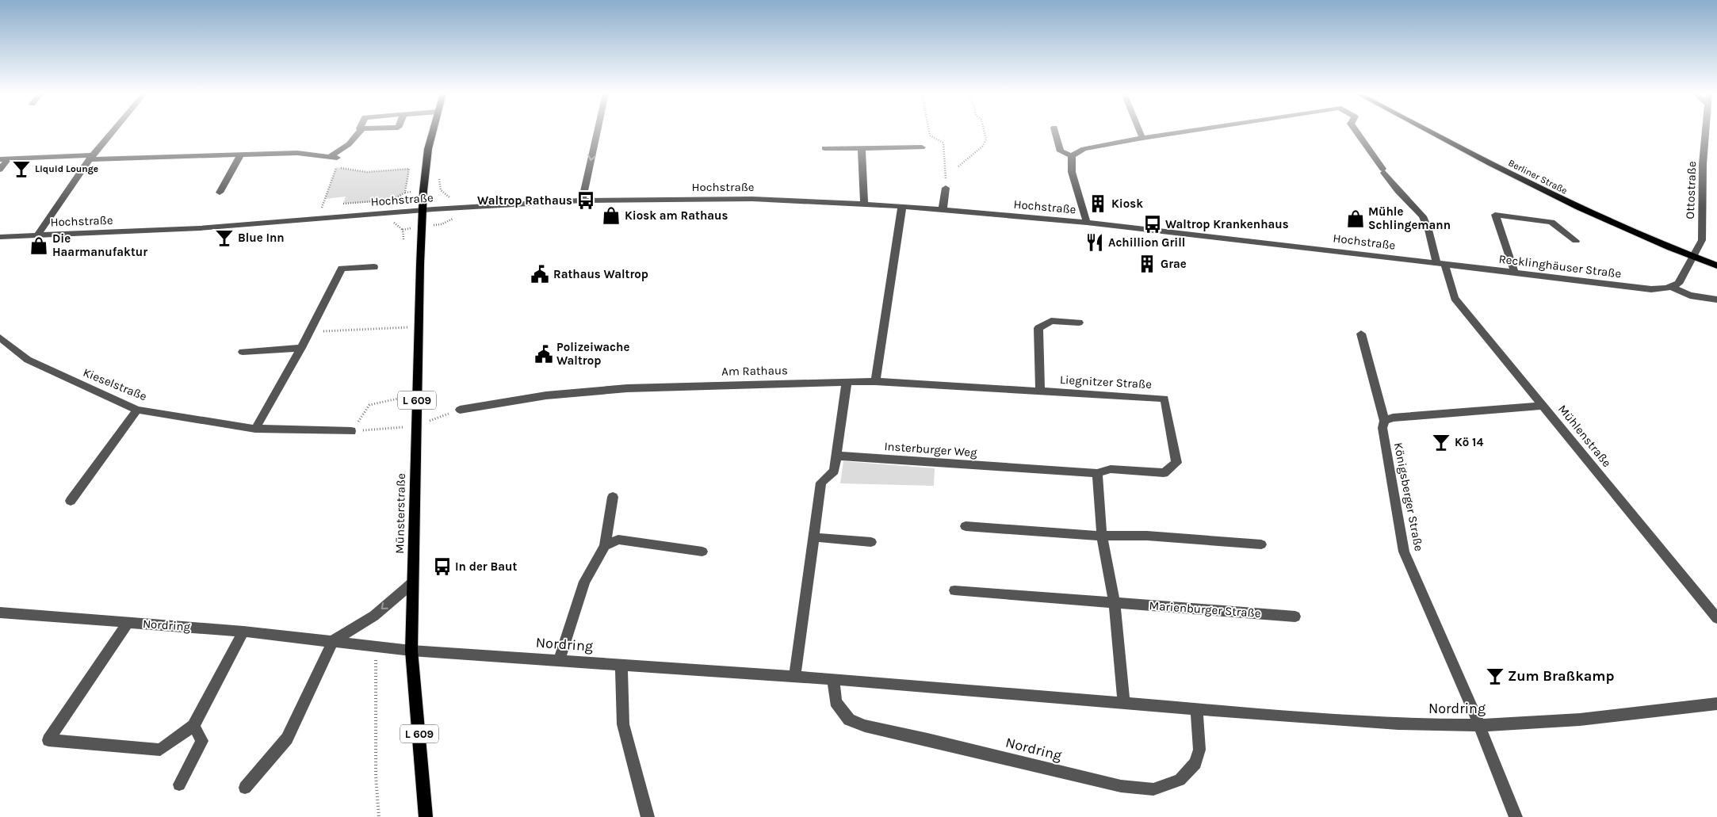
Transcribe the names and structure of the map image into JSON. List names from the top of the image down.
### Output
{
  "streets": {
    "main road": ["Berliner Straße", "L 609", "Münsterstraße"],
    "street": [
      "Hochstraße",
      "Ottostraße",
      "Recklinghäuser Straße",
      "Am Rathaus",
      "Liegnitzer Straße",
      "Kieselstraße",
      "Mühlenstraße",
      "Insterburger Weg",
      "Königsberger Straße",
      "Marienburger Straße",
      "Nordring"
    ]
  },
  "crossings": [
    ["Berliner Straße", "Ottostraße"],
    ["Hochstraße", "Recklinghäuser Straße"],
    ["Hochstraße", "L 609"],
    ["Hochstraße", "Mühlenstraße"],
    ["Hochstraße", "Münsterstraße"],
    ["Recklinghäuser Straße", "Mühlenstraße"],
    ["Am Rathaus", "Liegnitzer Straße"],
    ["Liegnitzer Straße", "Insterburger Weg"],
    ["L 609", "Münsterstraße"],
    ["Königsberger Straße", "Nordring"],
    ["Münsterstraße", "Nordring"]
  ],
  "places": {
    "bar": [
      "Liquid Lounge",
      "Blue Inn",
      "Kö 14",
      "Zum Braßkamp"
    ],
    "bus stop": ["Waltrop Rathaus", "Waltrop Krankenhaus", "In der Baut"],
    "building": ["Kiosk", "Grae"],
    "shop": ["Kiosk am Rathaus", "Mühle Schlingemann", "Die Haarmanufaktur"],
    "restaurant": ["Achillion Grill"],
    "public building": ["Rathaus Waltrop", "Polizeiwache Waltrop"]
  }
}
